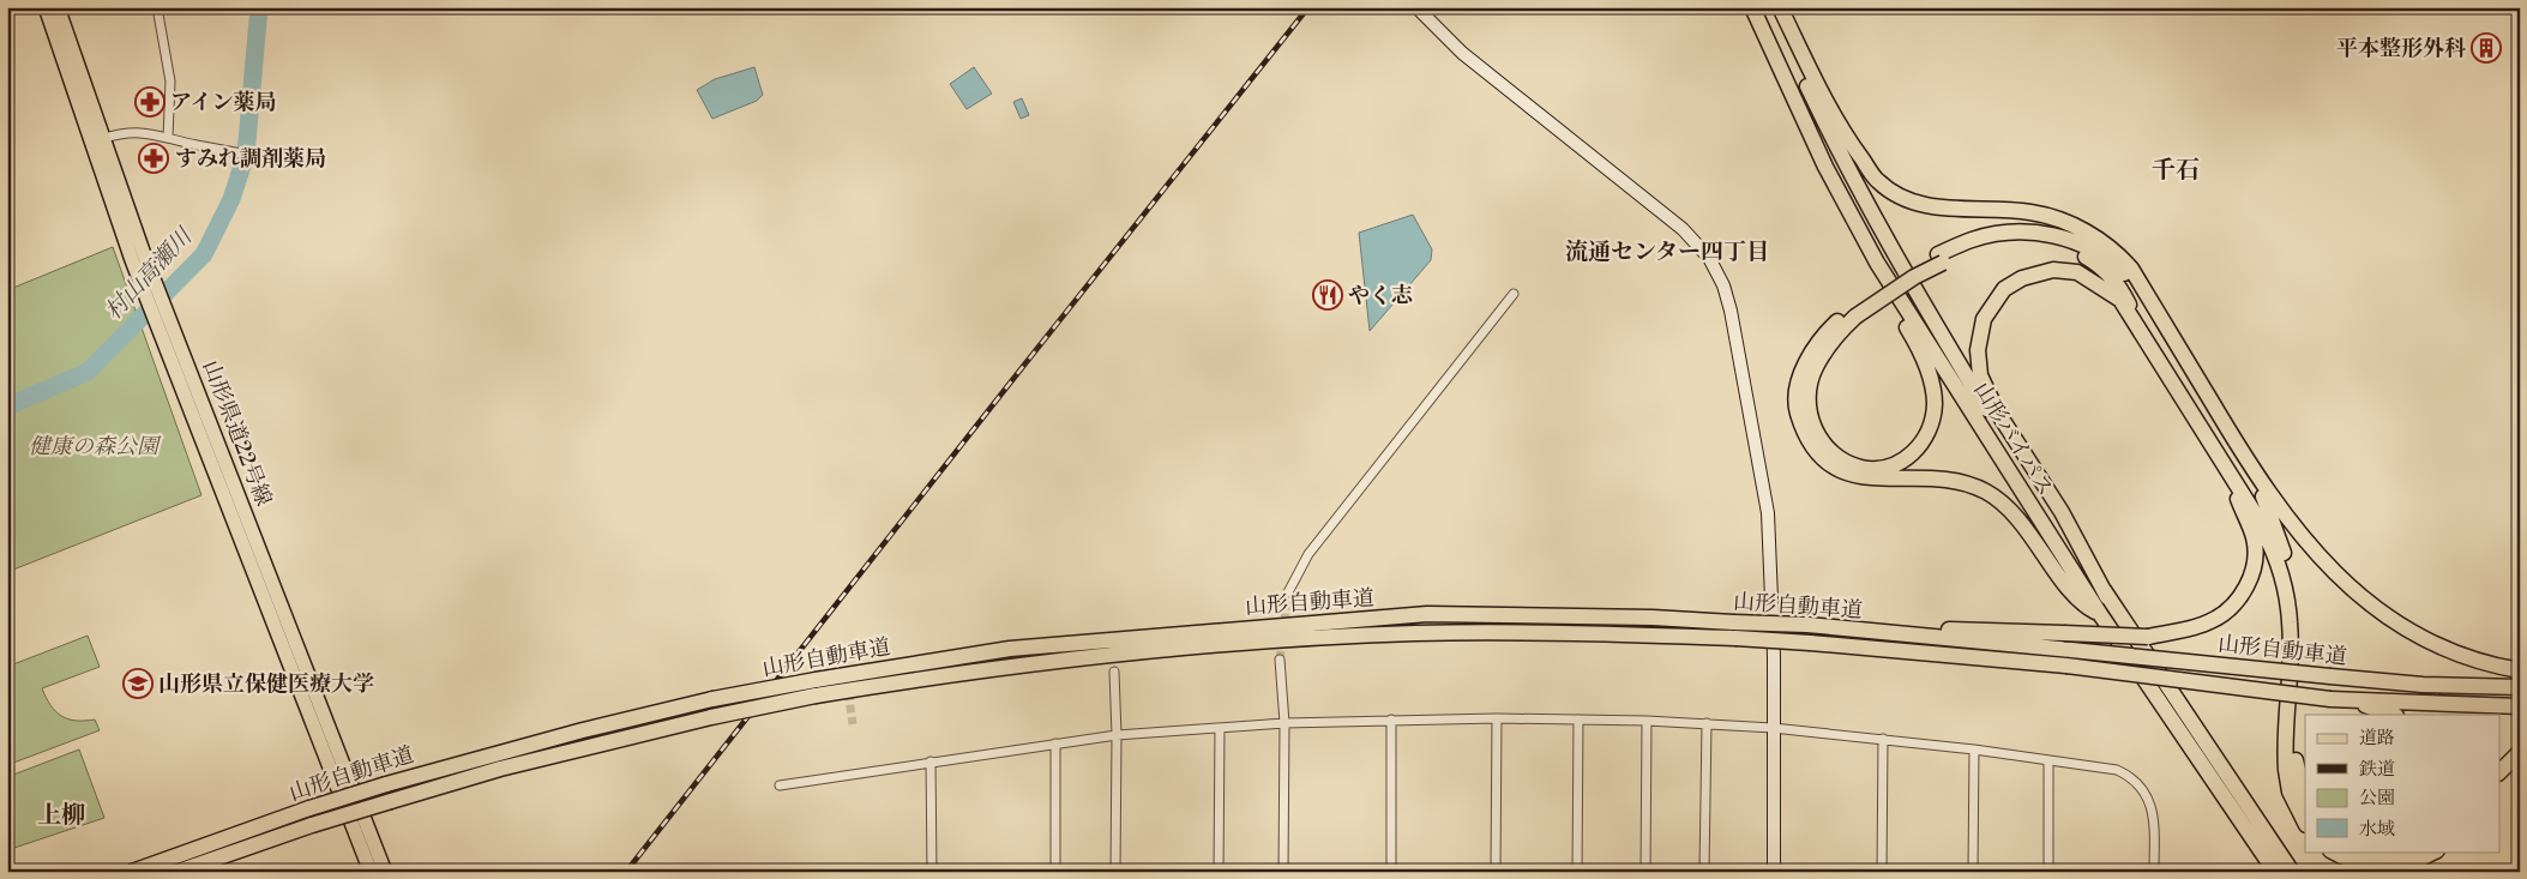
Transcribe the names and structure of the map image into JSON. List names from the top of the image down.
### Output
{
  "streets": {
    "highway": ["山形バイパス", "山形自動車道"],
    "main road": ["山形県道22号線"]
  },
  "districts": ["千石", "流通センター四丁目", "上柳"],
  "water": ["村山高瀬川"],
  "parks": ["健康の森公園"],
  "places": {
    "building": ["平本整形外科"],
    "pharmacy": ["アイン薬局", "すみれ調剤薬局"],
    "restaurant": ["やく志"],
    "school or university": ["山形県立保健医療大学"]
  },
  "legend": [
    "道路",
    "鉄道",
    "公園",
    "水域"
  ]
}
